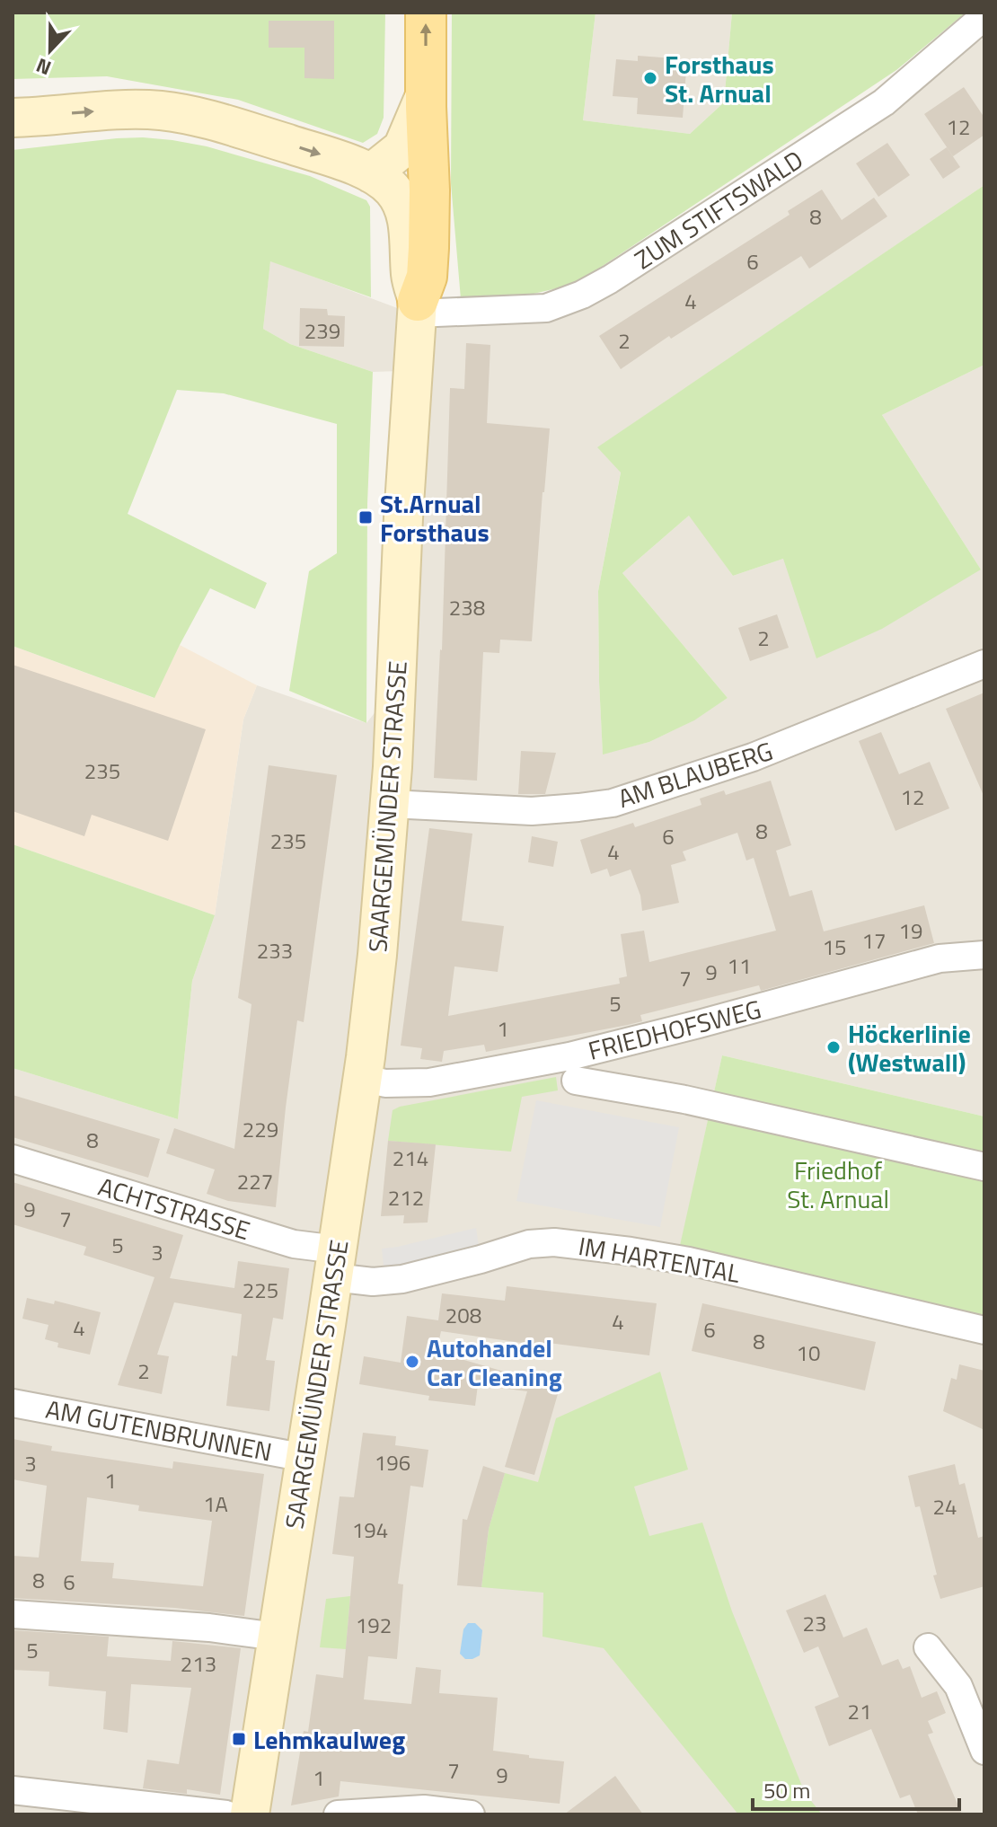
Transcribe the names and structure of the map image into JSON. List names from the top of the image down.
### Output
{
  "streets": {
    "street": [
      "ZUM STIFTSWALD",
      "AM BLAUBERG",
      "SAARGEMÜNDER STRASSE",
      "FRIEDHOFSWEG",
      "ACHTSTRASSE",
      "IM HARTENTAL",
      "AM GUTENBRUNNEN"
    ]
  },
  "crossings": [
    ["ZUM STIFTSWALD", "SAARGEMÜNDER STRASSE"],
    ["AM BLAUBERG", "SAARGEMÜNDER STRASSE"],
    ["SAARGEMÜNDER STRASSE", "FRIEDHOFSWEG"],
    ["SAARGEMÜNDER STRASSE", "ACHTSTRASSE"],
    ["SAARGEMÜNDER STRASSE", "IM HARTENTAL"],
    ["SAARGEMÜNDER STRASSE", "AM GUTENBRUNNEN"],
    ["ACHTSTRASSE", "IM HARTENTAL"]
  ],
  "parks": ["Friedhof St. Arnual"],
  "places": {
    "other": ["Forsthaus St. Arnual", "Höckerlinie (Westwall)", "Autohandel Car Cleaning"],
    "transit": ["St.Arnual Forsthaus", "Lehmkaulweg"]
  },
  "house_numbers": [
    "12",
    "8",
    "6",
    "4",
    "239",
    "2",
    "238",
    "2",
    "235",
    "12",
    "8",
    "6",
    "235",
    "4",
    "19",
    "17",
    "15",
    "233",
    "11",
    "9",
    "7",
    "5",
    "1",
    "229",
    "8",
    "214",
    "227",
    "212",
    "9",
    "7",
    "5",
    "3",
    "225",
    "208",
    "4",
    "4",
    "6",
    "8",
    "10",
    "2",
    "196",
    "3",
    "1",
    "1A",
    "24",
    "194",
    "8",
    "6",
    "23",
    "192",
    "5",
    "213",
    "21",
    "7",
    "9",
    "1"
  ],
  "scale_bar": "50 m",
  "north": "bottom"
}
